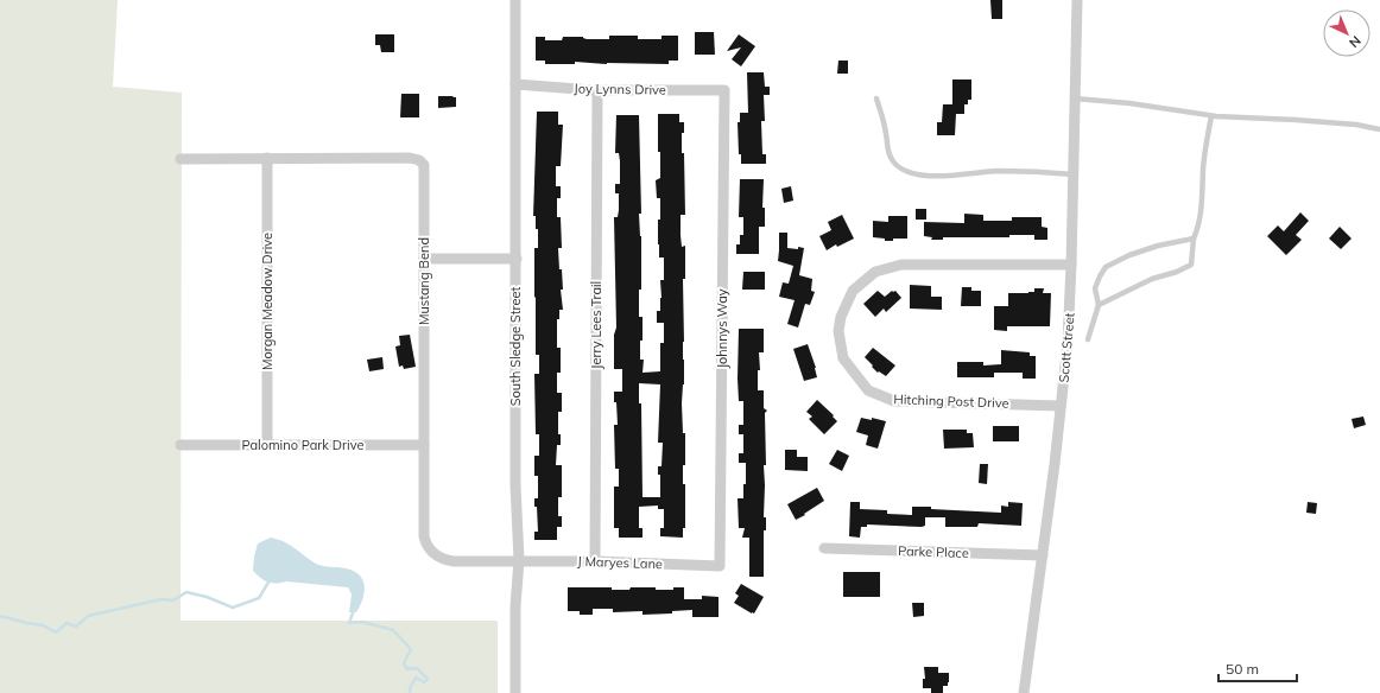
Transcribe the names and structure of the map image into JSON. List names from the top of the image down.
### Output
{
  "streets": {
    "street": [
      "Joy Lynns Drive",
      "Mustang Bend",
      "Morgan Meadow Drive",
      "Jerry Lees Trail",
      "Johnnys Way",
      "South Sledge Street",
      "Scott Street",
      "Hitching Post Drive",
      "Palomino Park Drive",
      "Parke Place",
      "J Maryes Lane"
    ]
  },
  "crossings": [
    ["Joy Lynns Drive", "Jerry Lees Trail"],
    ["Joy Lynns Drive", "Johnnys Way"],
    ["Joy Lynns Drive", "South Sledge Street"],
    ["Mustang Bend", "Morgan Meadow Drive"],
    ["Mustang Bend", "South Sledge Street"],
    ["Mustang Bend", "Palomino Park Drive"],
    ["Mustang Bend", "J Maryes Lane"],
    ["Morgan Meadow Drive", "Palomino Park Drive"],
    ["Jerry Lees Trail", "J Maryes Lane"],
    ["Johnnys Way", "J Maryes Lane"],
    ["South Sledge Street", "J Maryes Lane"],
    ["Scott Street", "Hitching Post Drive"],
    ["Scott Street", "Parke Place"]
  ],
  "scale_bar": "50 m",
  "north": "bottom right"
}
